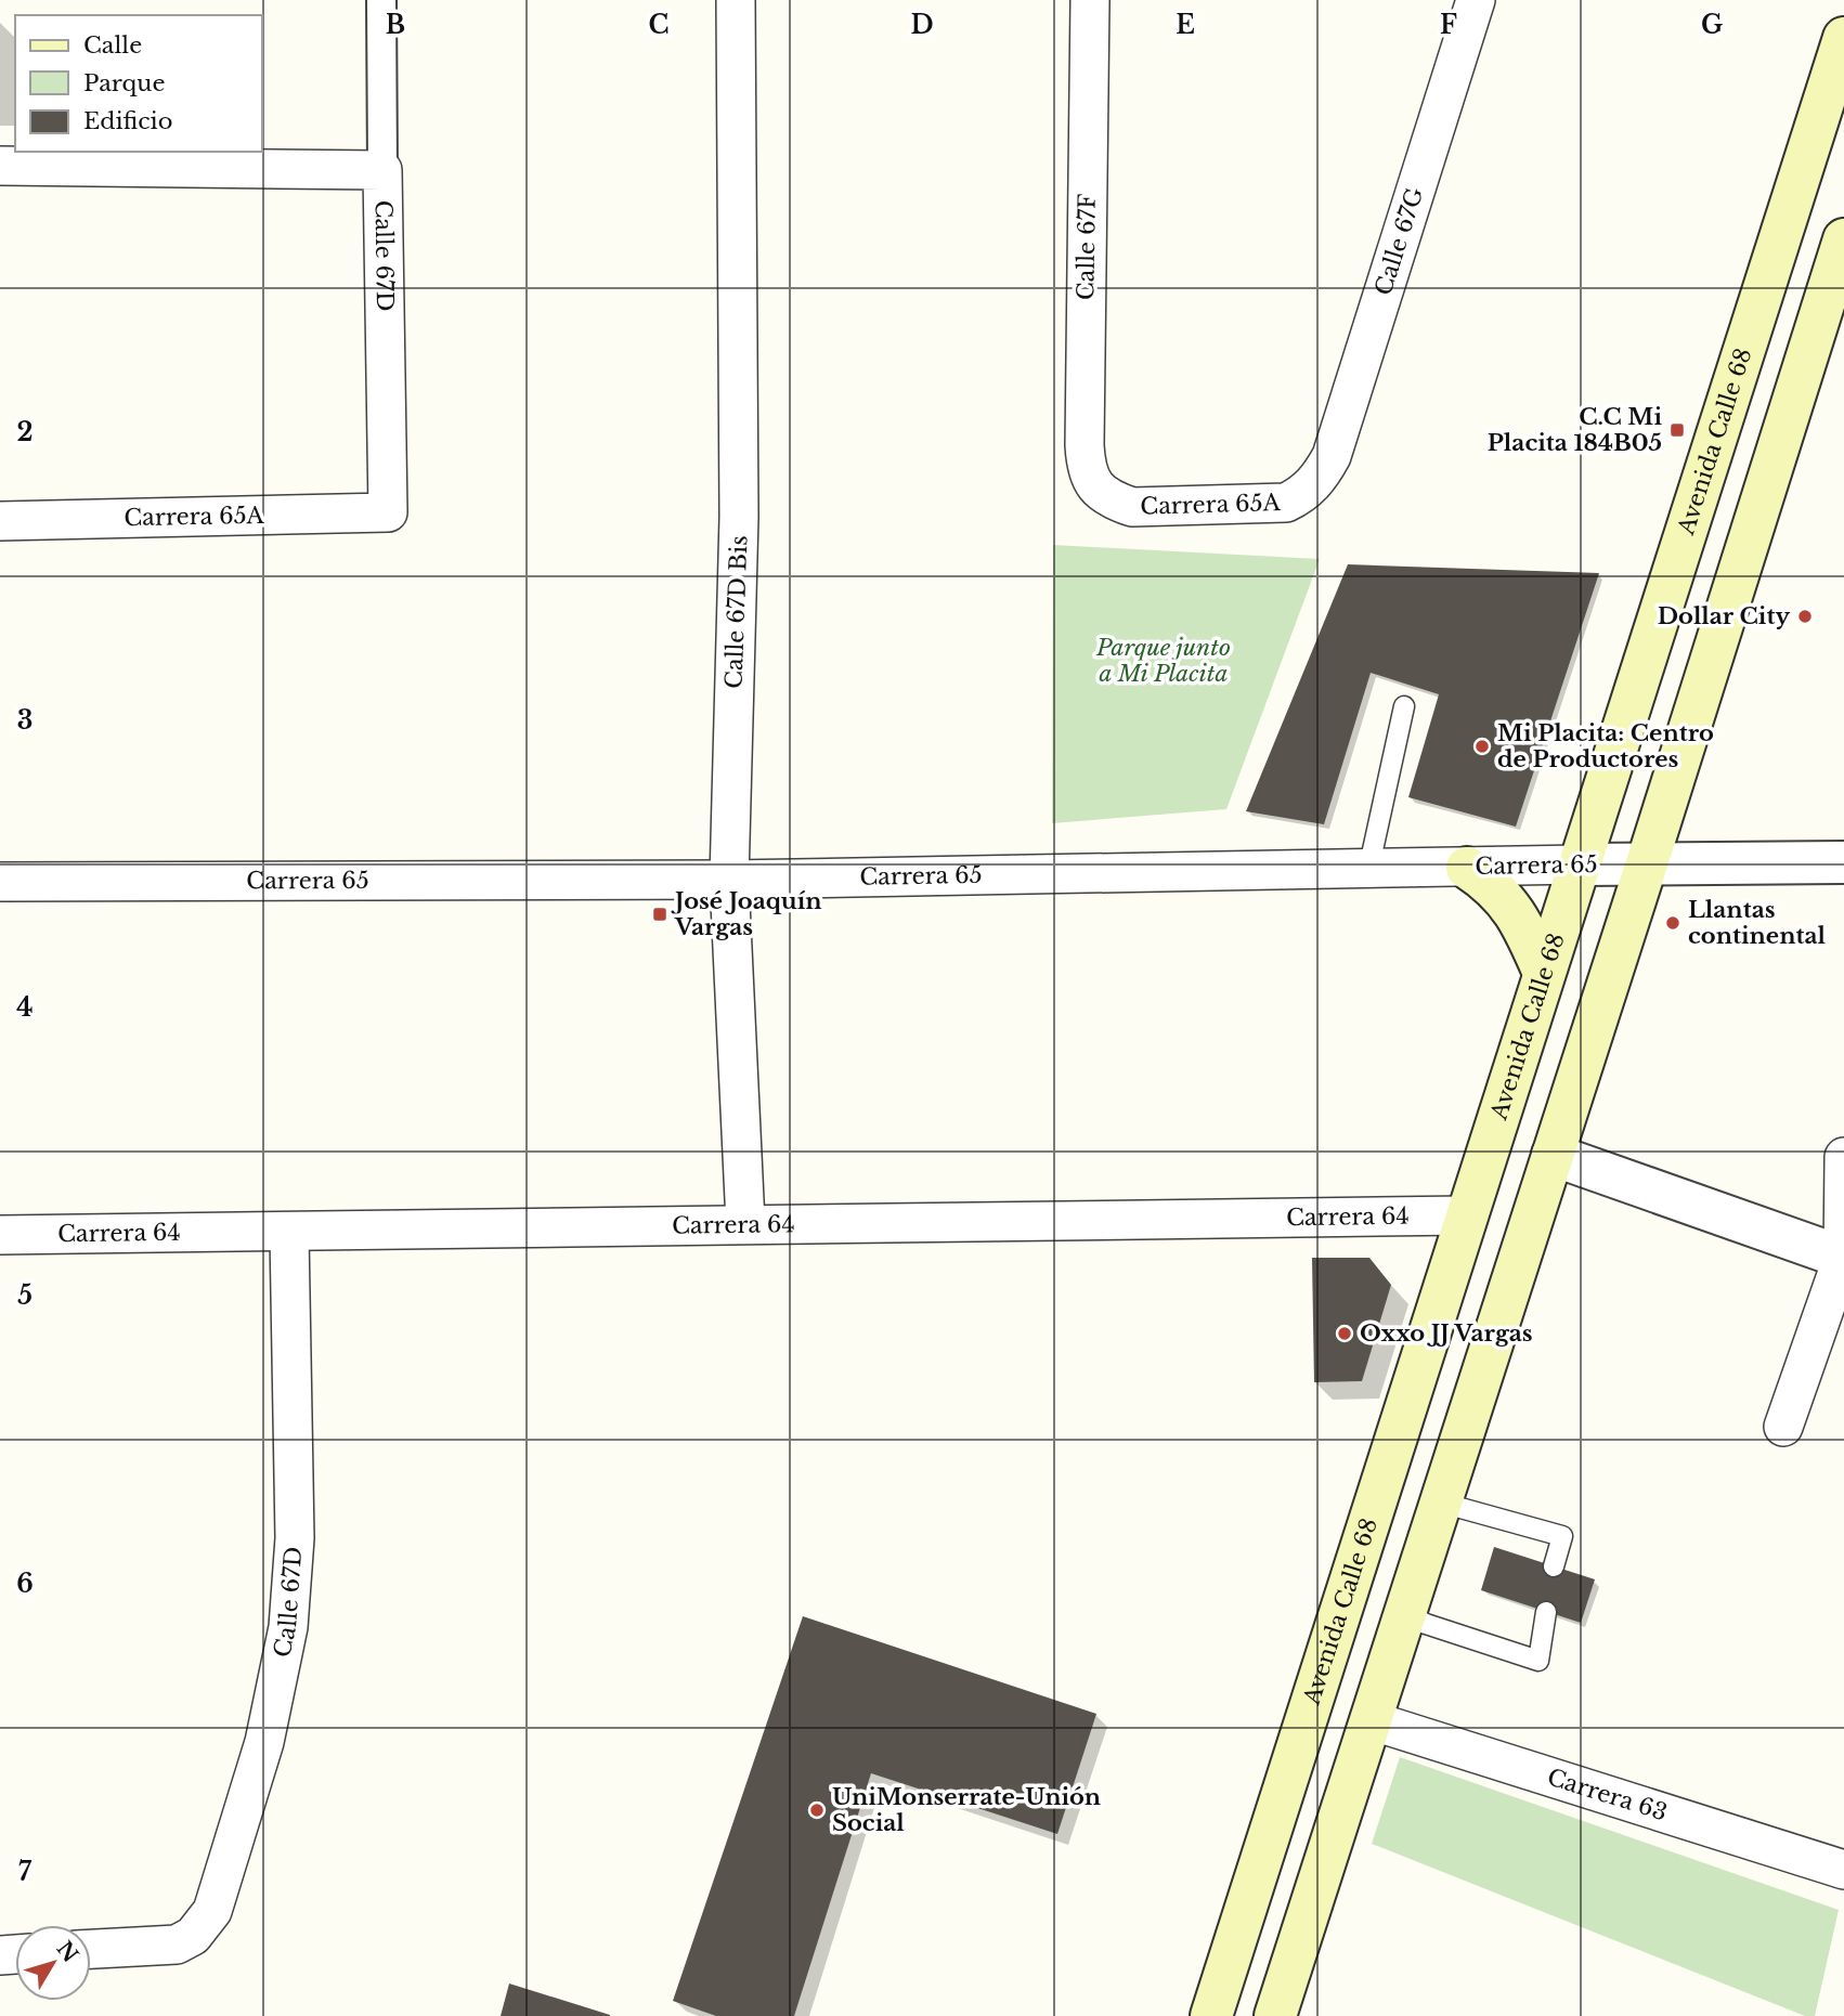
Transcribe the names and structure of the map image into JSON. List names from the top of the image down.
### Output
{
  "streets": {
    "main road": ["Avenida Calle 68"],
    "street": [
      "Calle 67G",
      "Calle 67F",
      "Calle 67D",
      "Carrera 65A",
      "Calle 67D Bis",
      "Carrera 65",
      "Carrera 64",
      "Carrera 63"
    ]
  },
  "crossings": [
    ["Calle 67G", "Carrera 65A"],
    ["Calle 67F", "Carrera 65A"],
    ["Calle 67D", "Carrera 65A"],
    ["Calle 67D", "Carrera 64"],
    ["Avenida Calle 68", "Carrera 65"],
    ["Avenida Calle 68", "Carrera 64"],
    ["Calle 67D Bis", "Carrera 65"],
    ["Calle 67D Bis", "Carrera 64"]
  ],
  "parks": ["Parque junto a Mi Placita"],
  "places": {
    "transit": ["C.C Mi Placita 184B05", "José Joaquín Vargas"],
    "other": [
      "Dollar City",
      "Mi Placita: Centro de Productores",
      "Llantas continental",
      "Oxxo JJ Vargas",
      "UniMonserrate-Unión Social"
    ]
  },
  "legend": ["Calle", "Parque", "Edificio"],
  "north": "top right",
  "grid": {
    "columns": [
      "B",
      "C",
      "D",
      "E",
      "F",
      "G"
    ],
    "rows": [
      "2",
      "3",
      "4",
      "5",
      "6",
      "7"
    ]
  }
}
